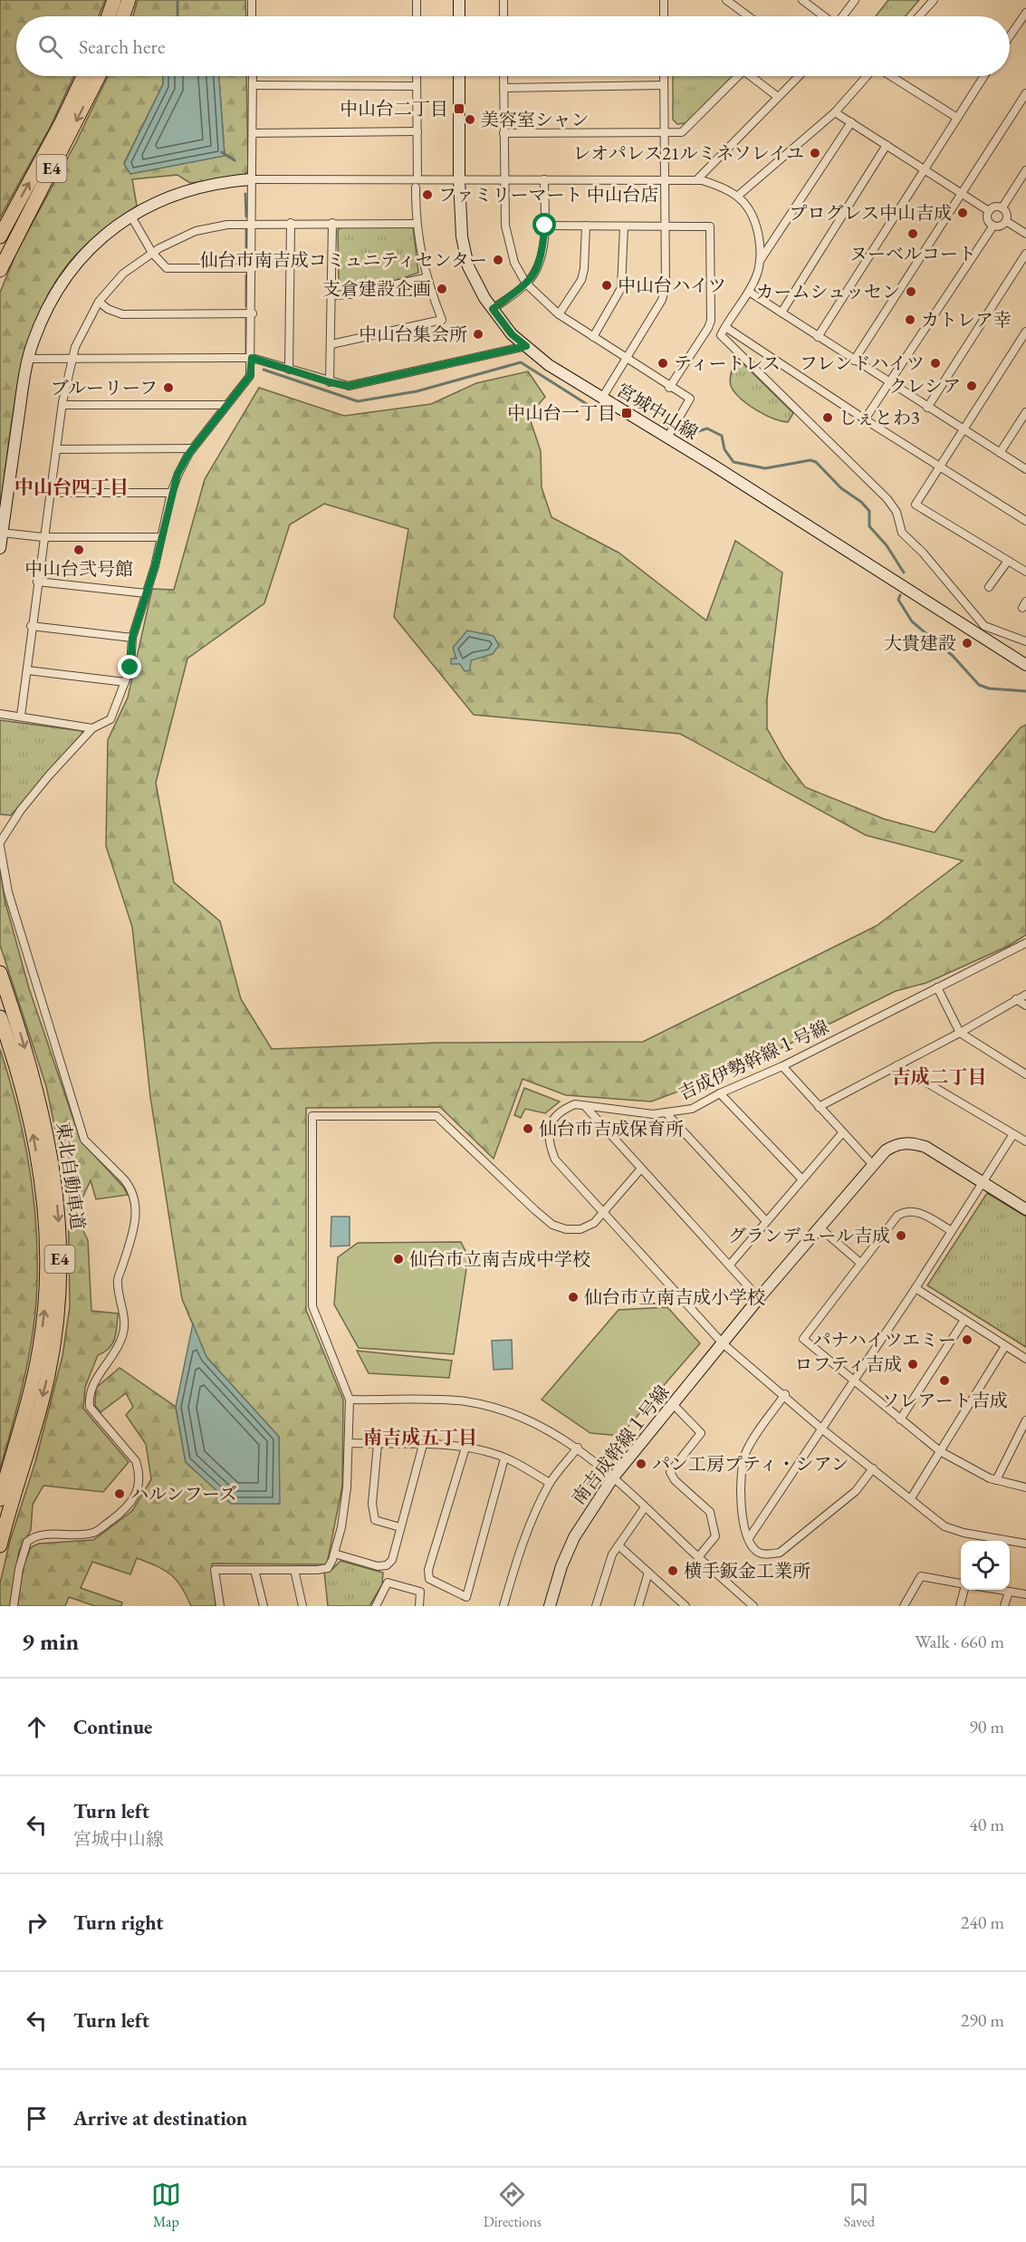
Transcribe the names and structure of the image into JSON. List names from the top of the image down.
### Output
{
  "streets": {
    "highway": ["E4", "東北自動車道"],
    "street": ["宮城中山線", "吉成伊勢幹線１号線", "南吉成幹線１号線"]
  },
  "crossings": [
    ["吉成伊勢幹線１号線", "南吉成幹線１号線"]
  ],
  "districts": ["中山台四丁目", "吉成二丁目", "南吉成五丁目"],
  "places": {
    "transit": ["中山台二丁目", "中山台一丁目"],
    "other": [
      "美容室シャン",
      "レオパレス21ルミネソレイユ",
      "ファミリーマート 中山台店",
      "プログレス中山吉成",
      "ヌーベルコート",
      "仙台市南吉成コミュニティセンター",
      "中山台ハイツ",
      "支倉建設企画",
      "カームシュッセン",
      "カトレア幸",
      "中山台集会所",
      "ティートレス",
      "フレンドハイツ",
      "クレシア",
      "ブルーリーフ",
      "しぇとわ3",
      "中山台弐号館",
      "大貴建設",
      "仙台市吉成保育所",
      "グランデュール吉成",
      "仙台市立南吉成中学校",
      "仙台市立南吉成小学校",
      "パナハイツエミー",
      "ロフティ吉成",
      "ソレアート吉成",
      "パン工房プティ・シアン",
      "ハルンフーズ",
      "横手鈑金工業所"
    ]
  },
  "page": {
    "search": "Search here",
    "heading": ["9 min", "Walk · 660 m"],
    "list": [
      ["Continue", "90 m"],
      ["Turn left", "宮城中山線", "40 m"],
      ["Turn right", "240 m"],
      ["Turn left", "290 m"],
      "Arrive at destination"
    ],
    "nav": ["Map", "Directions", "Saved"]
  }
}
